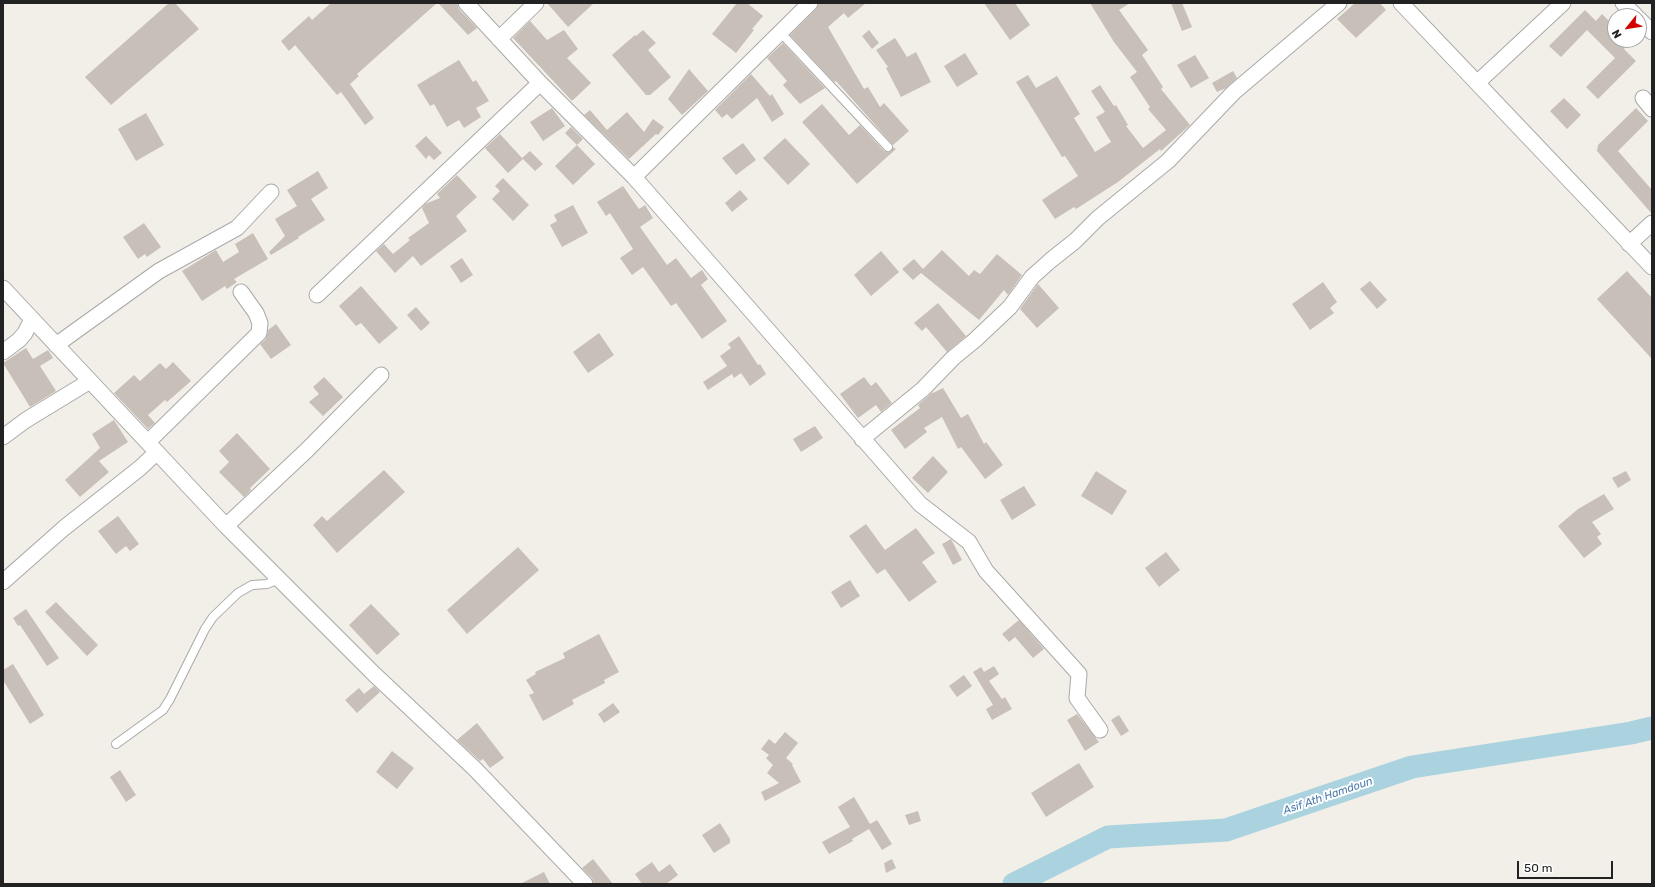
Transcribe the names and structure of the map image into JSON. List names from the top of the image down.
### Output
{
  "water": ["Asif Ath Hamdoun"],
  "scale_bar": "50 m",
  "north": "bottom left"
}
